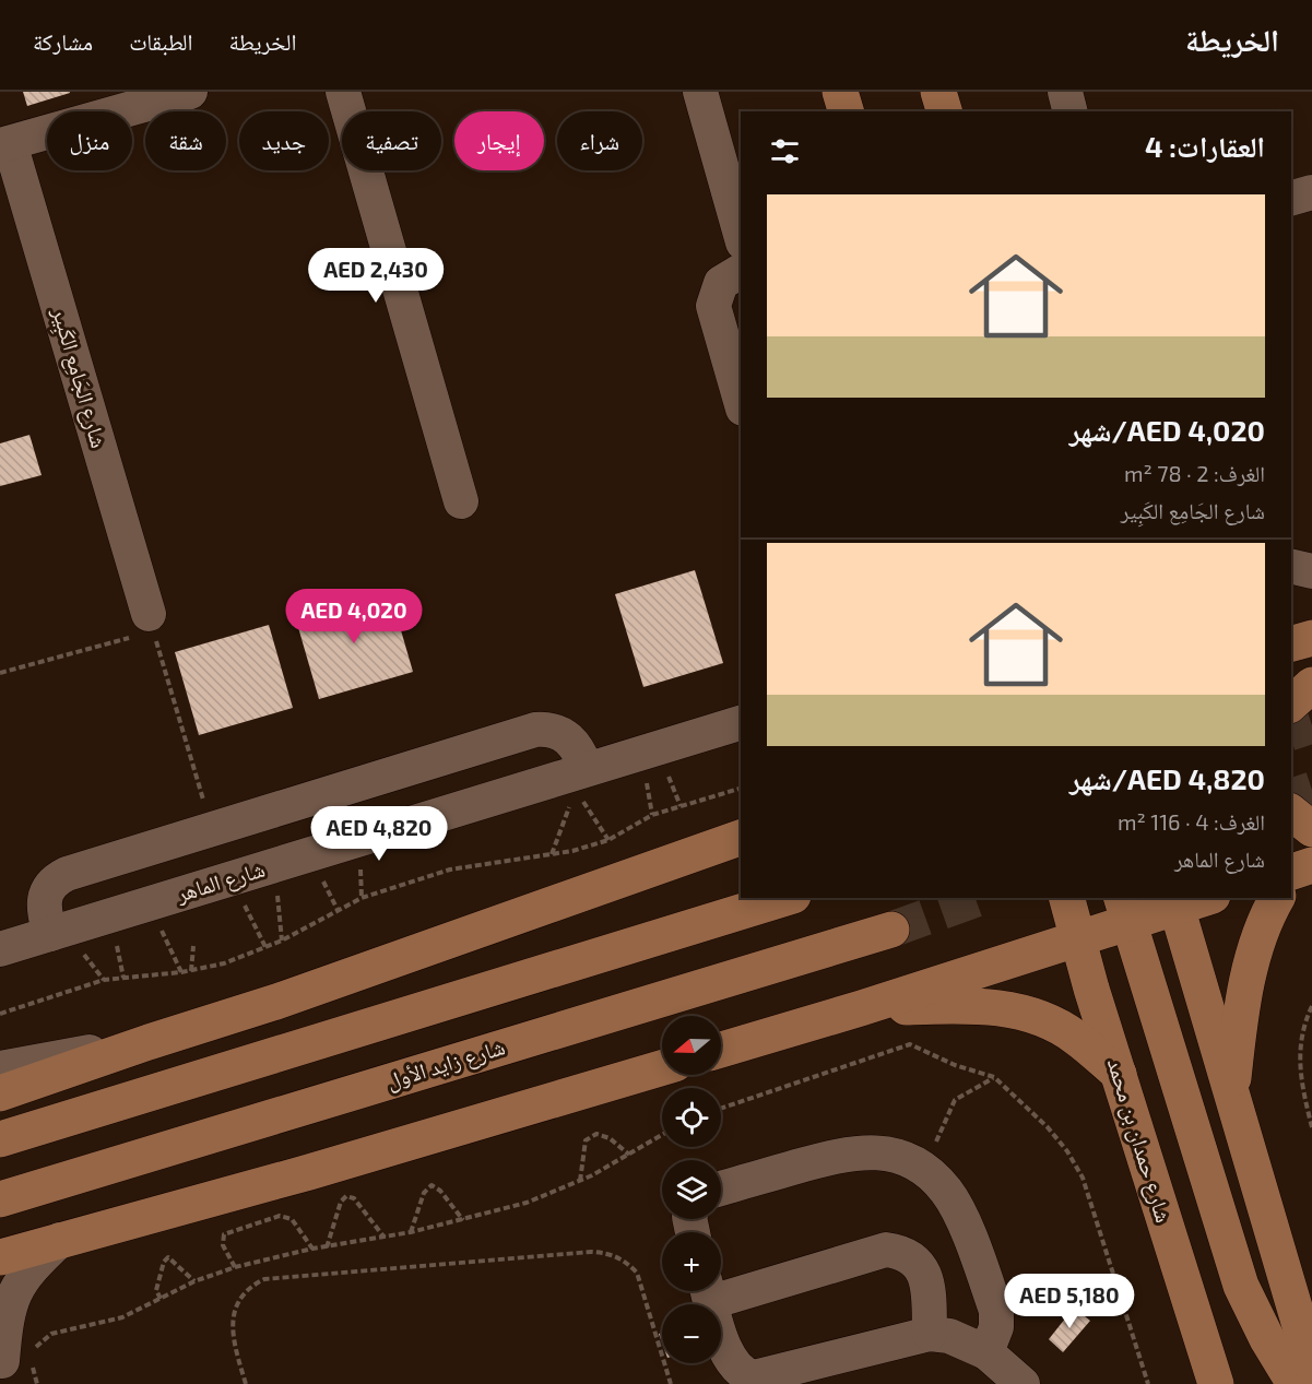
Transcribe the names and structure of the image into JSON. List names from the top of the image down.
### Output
{
  "streets": {
    "main road": ["شارع زايد الأول", "شارع حمدان بن محمد"],
    "street": ["شارع الجَامِع الكَبِير", "شارع الماهر"]
  },
  "north": "left",
  "page": {
    "header": "الخريطة",
    "nav": ["الخريطة", "الطبقات", "مشاركة"],
    "chip": [
      "شراء",
      "إيجار",
      "تصفية",
      "جديد",
      "شقة",
      "منزل"
    ],
    "heading": "العقارات: 4",
    "list": [
      {
        "name": "AED 4,020/شهر",
        "note": "الغرف: 2 · 78 m² · شارع الجَامِع الكَبِير"
      },
      {
        "name": "AED 4,820/شهر",
        "note": "الغرف: 4 · 116 m² · شارع الماهر"
      }
    ],
    "price": [
      "AED 2,430",
      "AED 4,020",
      "AED 4,820",
      "AED 5,180"
    ],
    "map_buttons": ["+", "−"]
  }
}
